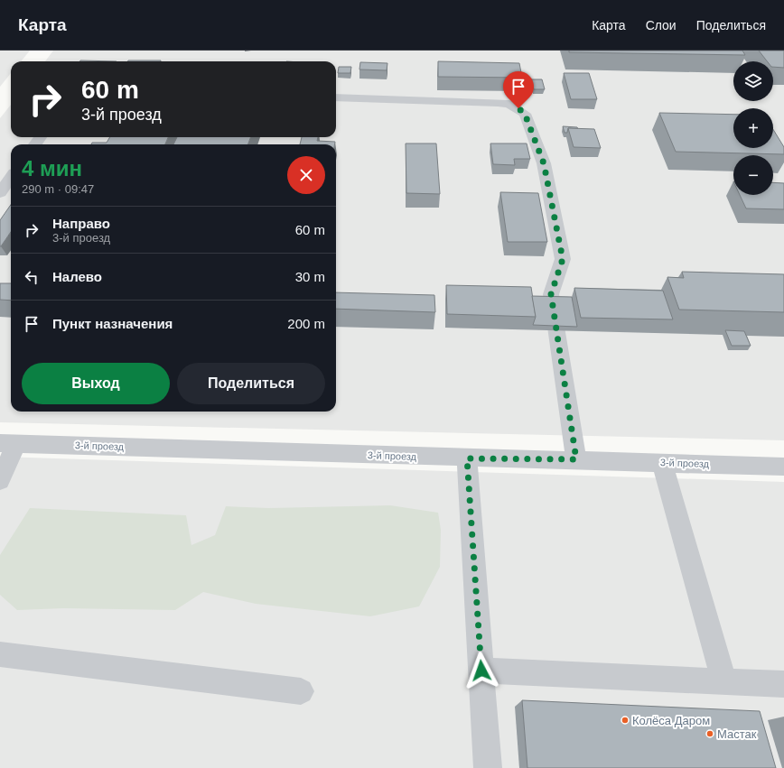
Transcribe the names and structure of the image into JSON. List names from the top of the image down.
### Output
{
  "streets": {
    "street": ["3-й проезд"]
  },
  "places": ["Колёса Даром", "Мастак"],
  "page": {
    "header": "Карта",
    "nav": ["Карта", "Слои", "Поделиться"],
    "map_buttons": ["+", "−"],
    "turn": ["60 m", "3-й проезд"],
    "heading": ["4 мин", "290 m · 09:47"],
    "list": [
      {
        "name": "Направо",
        "note": "3-й проезд",
        "value": "60 m"
      },
      {
        "name": "Налево",
        "value": "30 m"
      },
      {
        "name": "Пункт назначения",
        "value": "200 m"
      }
    ],
    "buttons": ["Выход", "Поделиться"]
  }
}
